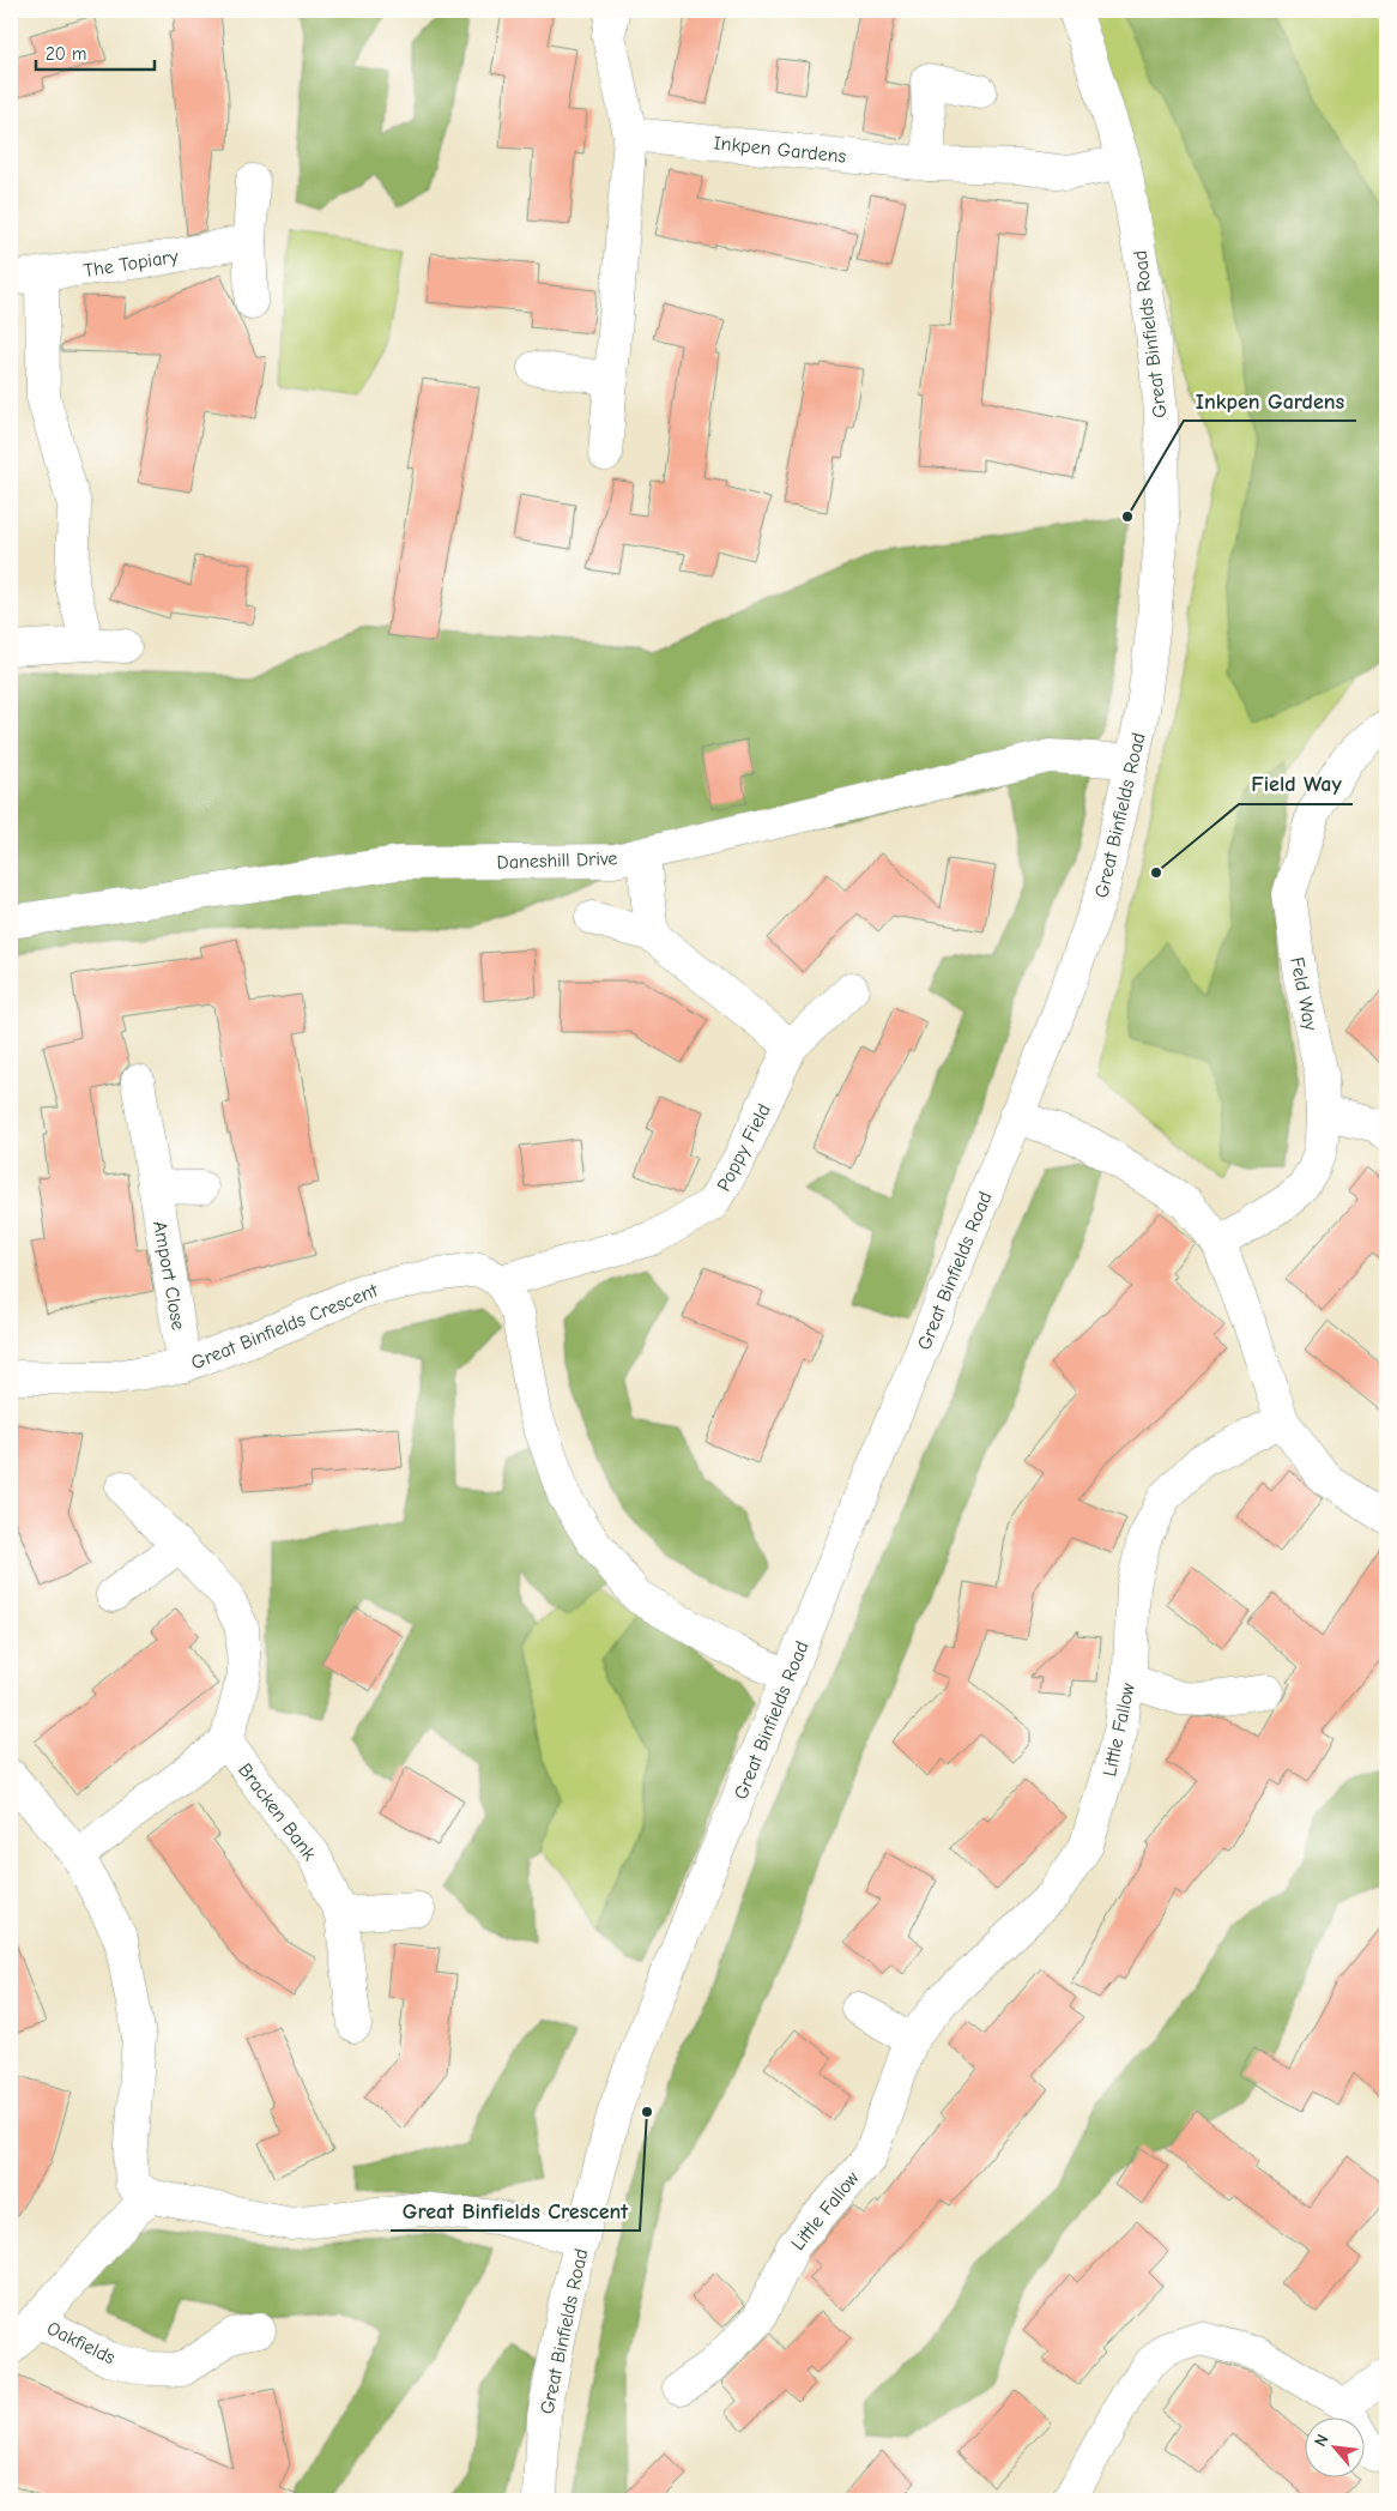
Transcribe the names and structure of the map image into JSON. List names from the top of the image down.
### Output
{
  "streets": {
    "street": [
      "Inkpen Gardens",
      "The Topiary",
      "Great Binfields Road",
      "Daneshill Drive",
      "Feld Way",
      "Poppy Field",
      "Amport Close",
      "Great Binfields Crescent",
      "Little Fallow",
      "Bracken Bank",
      "Oakfields"
    ]
  },
  "crossings": [
    ["Inkpen Gardens", "Great Binfields Road"],
    ["Great Binfields Road", "Daneshill Drive"],
    ["Poppy Field", "Great Binfields Crescent"],
    ["Amport Close", "Great Binfields Crescent"]
  ],
  "places": ["Inkpen Gardens", "Field Way", "Great Binfields Crescent"],
  "scale_bar": "20 m",
  "north": "top left"
}
